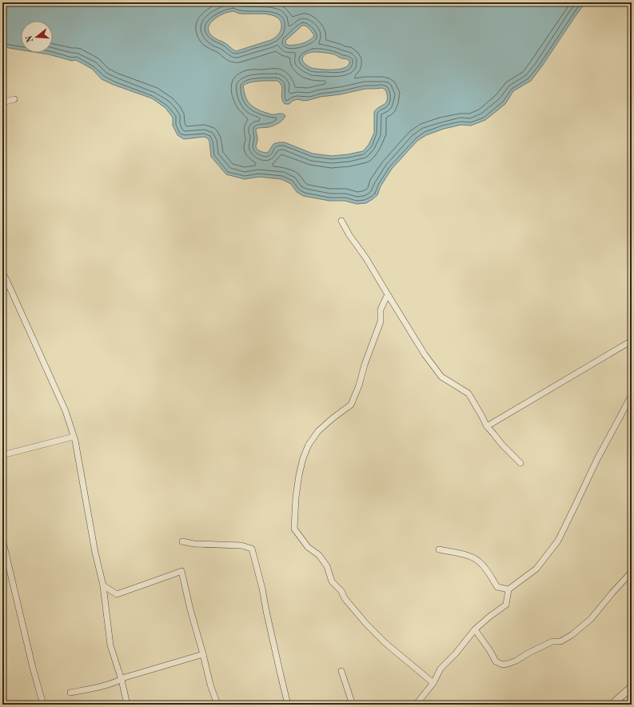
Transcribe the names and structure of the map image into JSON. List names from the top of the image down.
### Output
{
  "north": "left"
}
